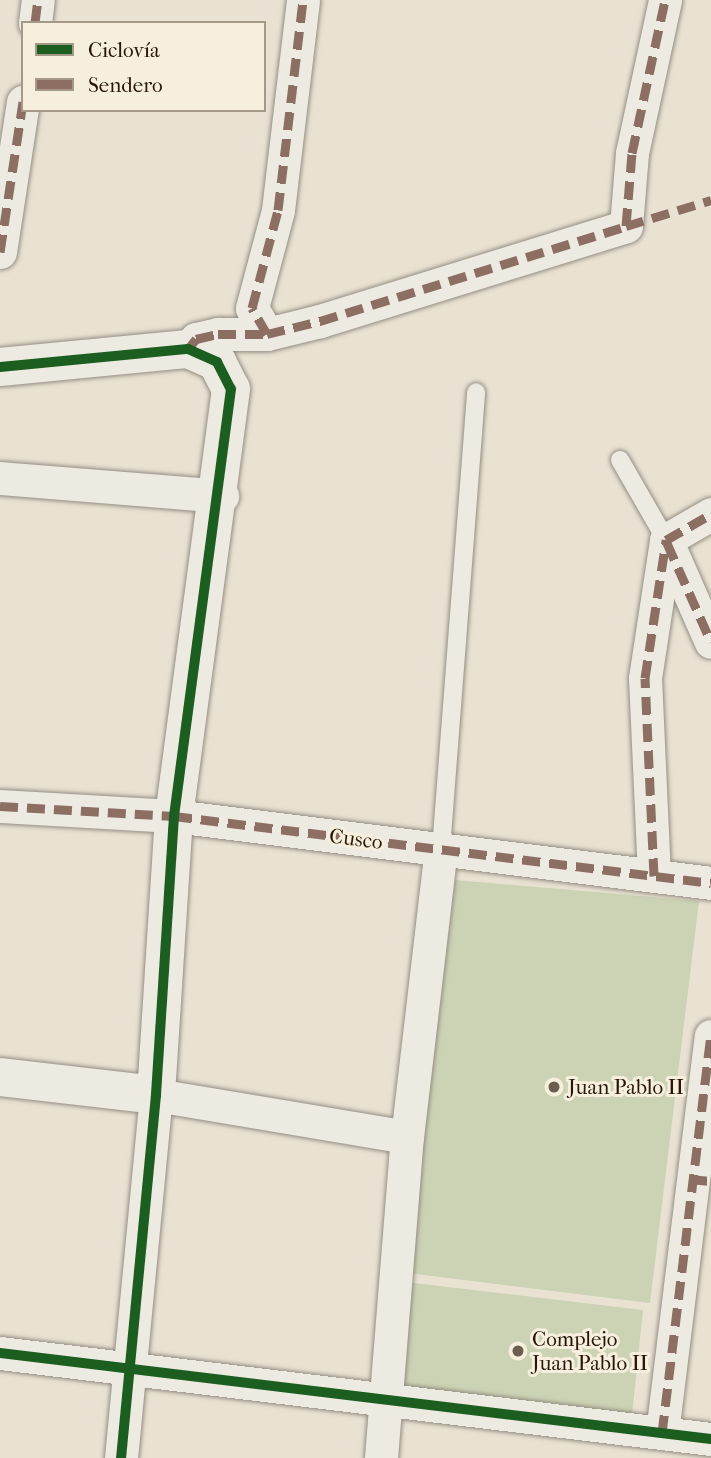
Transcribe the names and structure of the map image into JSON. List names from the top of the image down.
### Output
{
  "streets": {
    "street": ["Cusco"]
  },
  "places": ["Juan Pablo II", "Complejo Juan Pablo II"],
  "legend": ["Ciclovía", "Sendero"]
}
